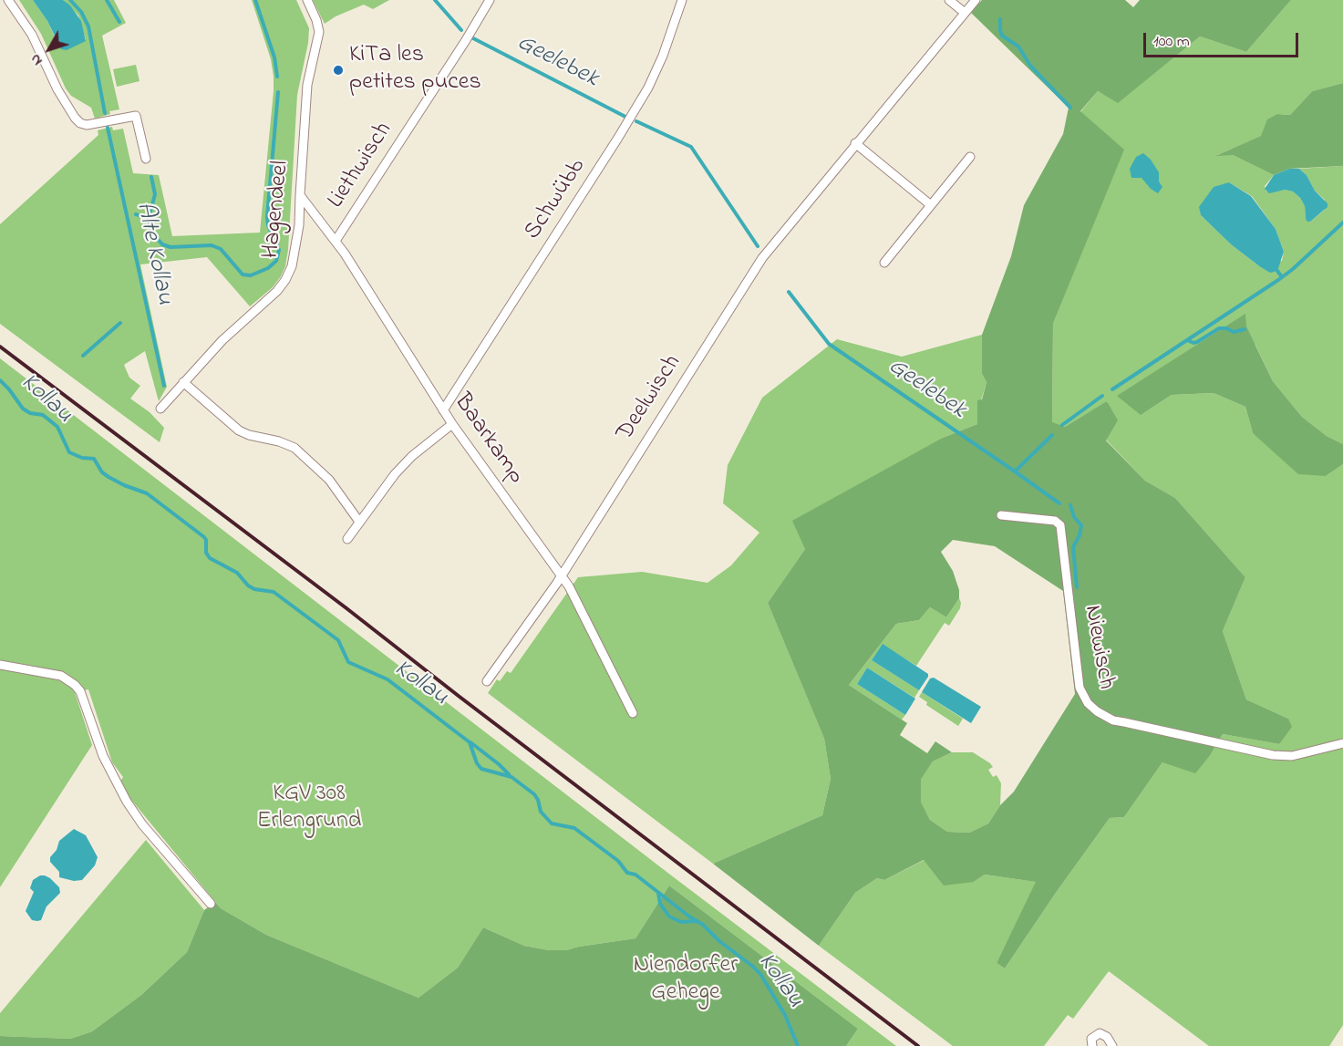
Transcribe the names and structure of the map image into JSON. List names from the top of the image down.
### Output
{
  "streets": {
    "street": [
      "Liethwisch",
      "Schwübb",
      "Hagendeel",
      "Deelwisch",
      "Baarkamp",
      "Niewisch"
    ]
  },
  "crossings": [
    ["Liethwisch", "Baarkamp"],
    ["Schwübb", "Baarkamp"],
    ["Hagendeel", "Baarkamp"],
    ["Deelwisch", "Baarkamp"]
  ],
  "water": ["Geelebek", "Alte Kollau", "Kollau"],
  "parks": ["KGV 308 Erlengrund", "Niendorfer Gehege"],
  "places": ["KiTa les petites puces"],
  "scale_bar": "100 m",
  "north": "bottom left"
}
